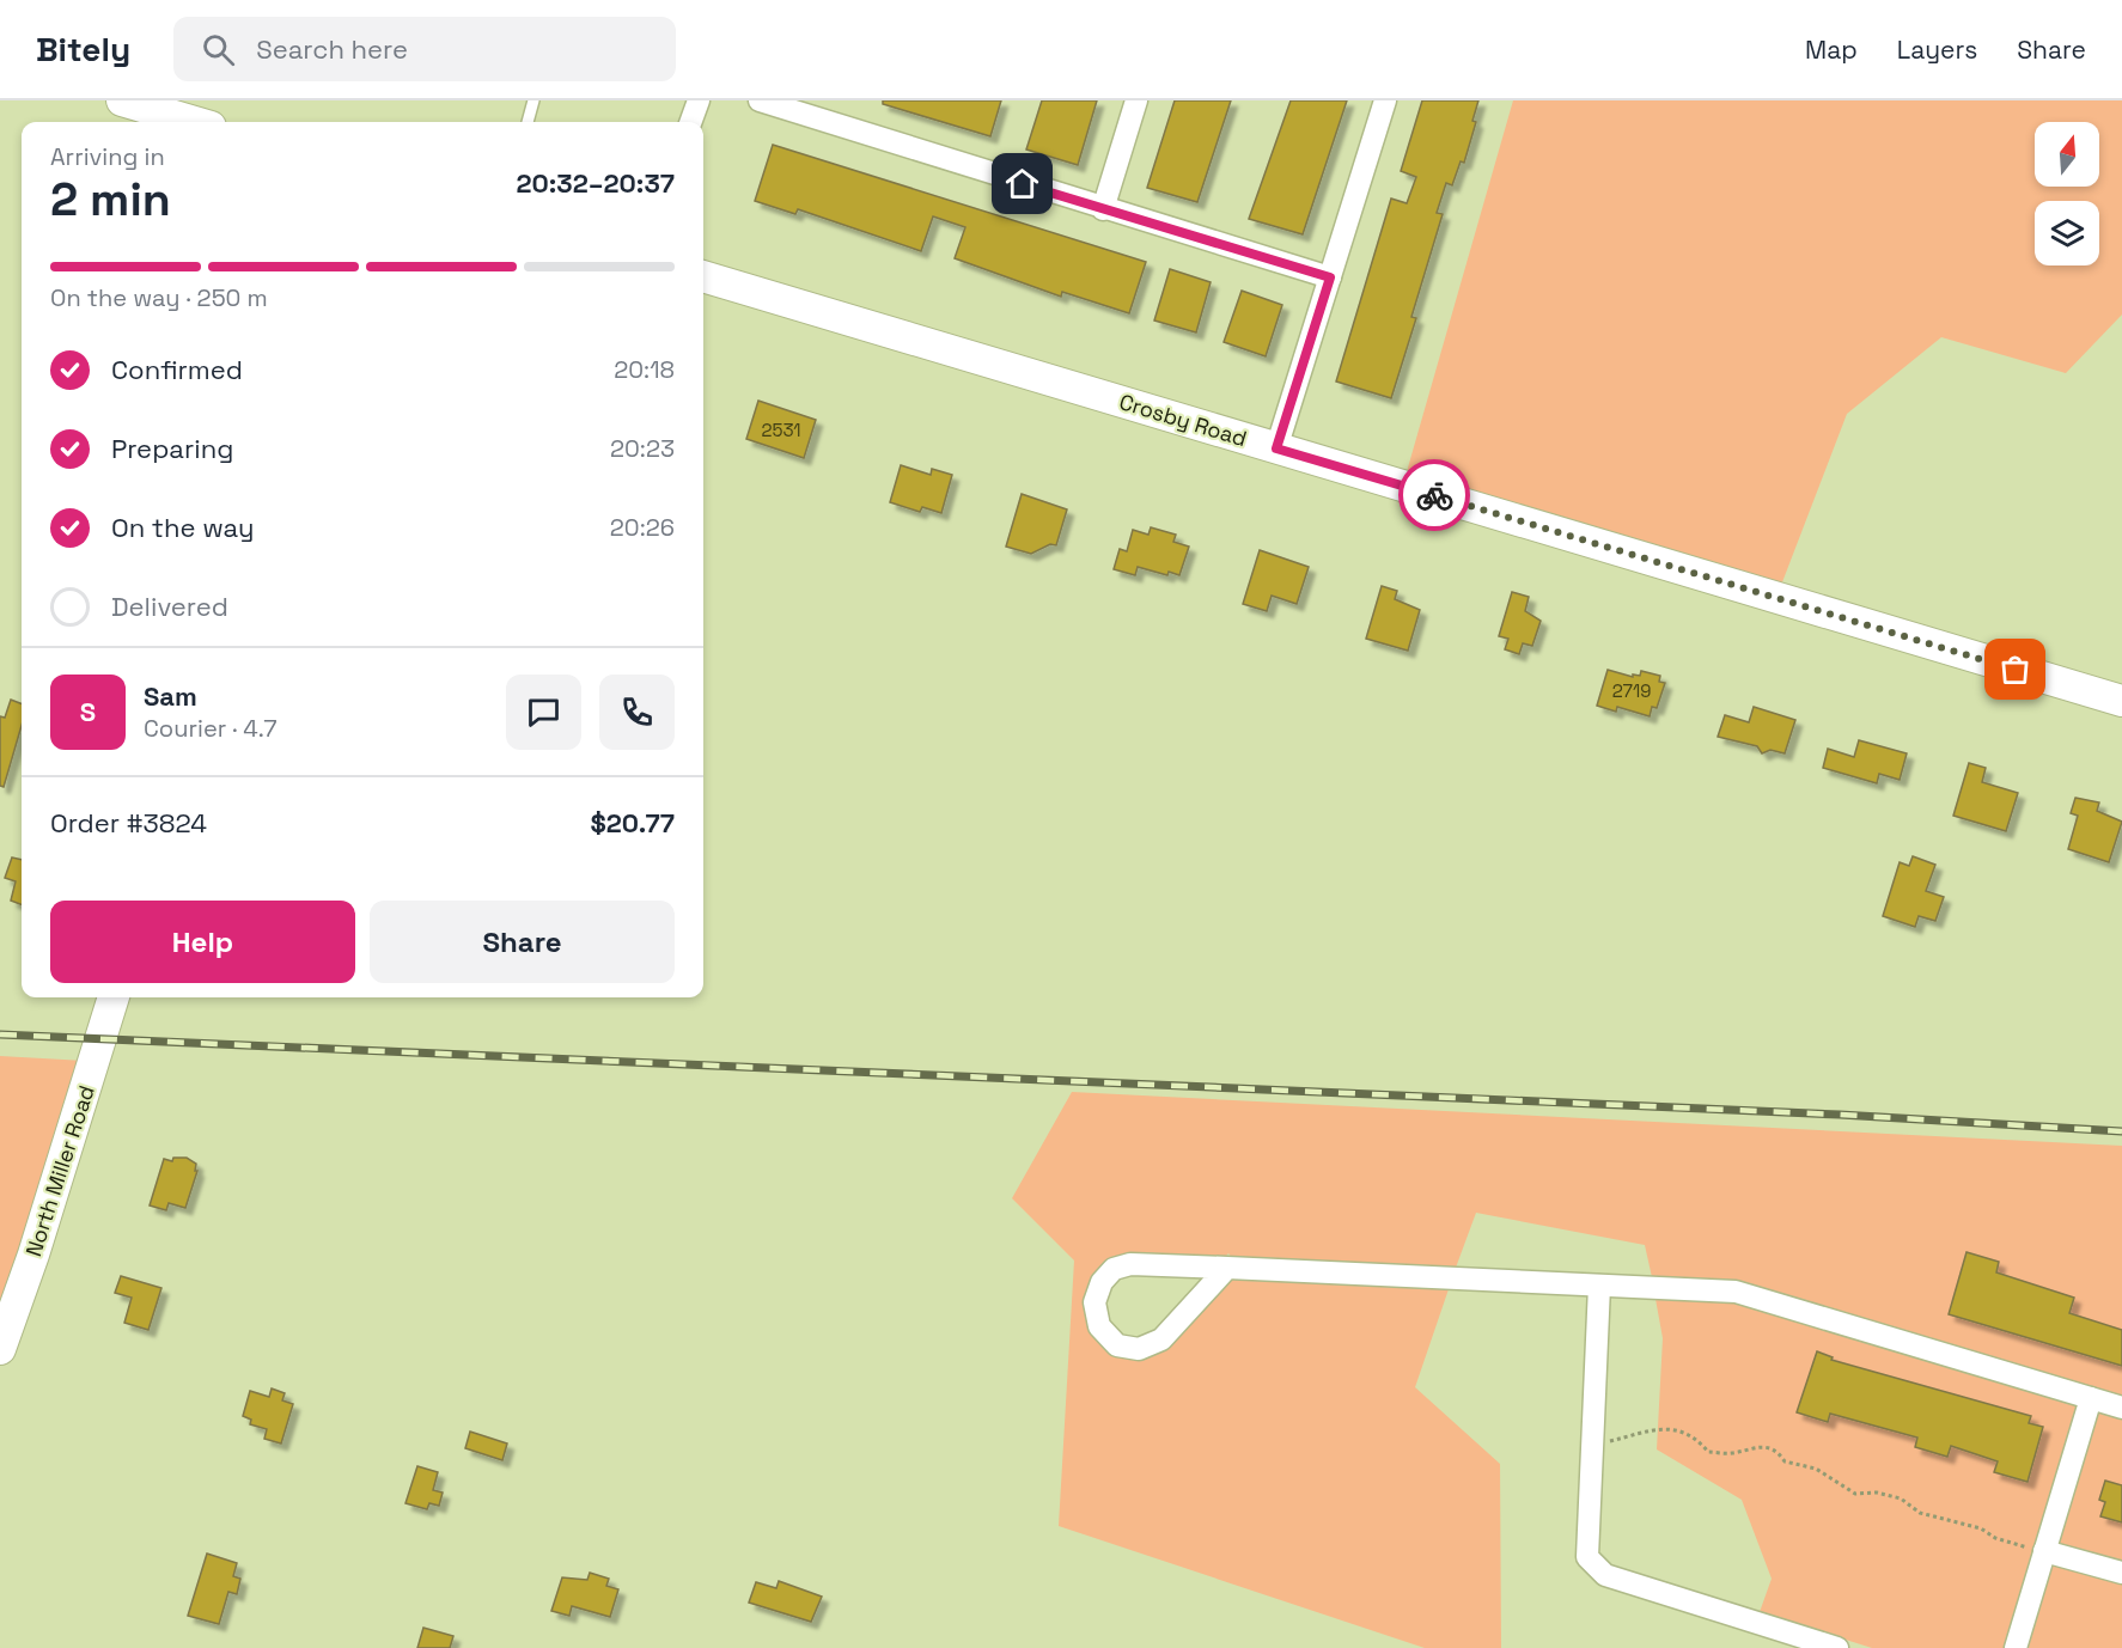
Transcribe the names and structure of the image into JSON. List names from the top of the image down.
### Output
{
  "streets": {
    "street": ["Crosby Road", "North Miller Road"]
  },
  "house_numbers": ["2531", "2719"],
  "north": "top",
  "page": {
    "header": "Bitely",
    "search": "Search here",
    "nav": ["Map", "Layers", "Share"],
    "heading": ["2 min", "Arriving in", "20:32–20:37"],
    "panel": [
      "Sam",
      "Courier · 4.7",
      "Order #3824",
      "$20.77"
    ],
    "bar": "On the way · 250 m",
    "list": [
      ["Confirmed", "20:18"],
      ["Preparing", "20:23"],
      ["On the way", "20:26"],
      "Delivered"
    ],
    "round": "S",
    "buttons": ["Help", "Share"]
  }
}
